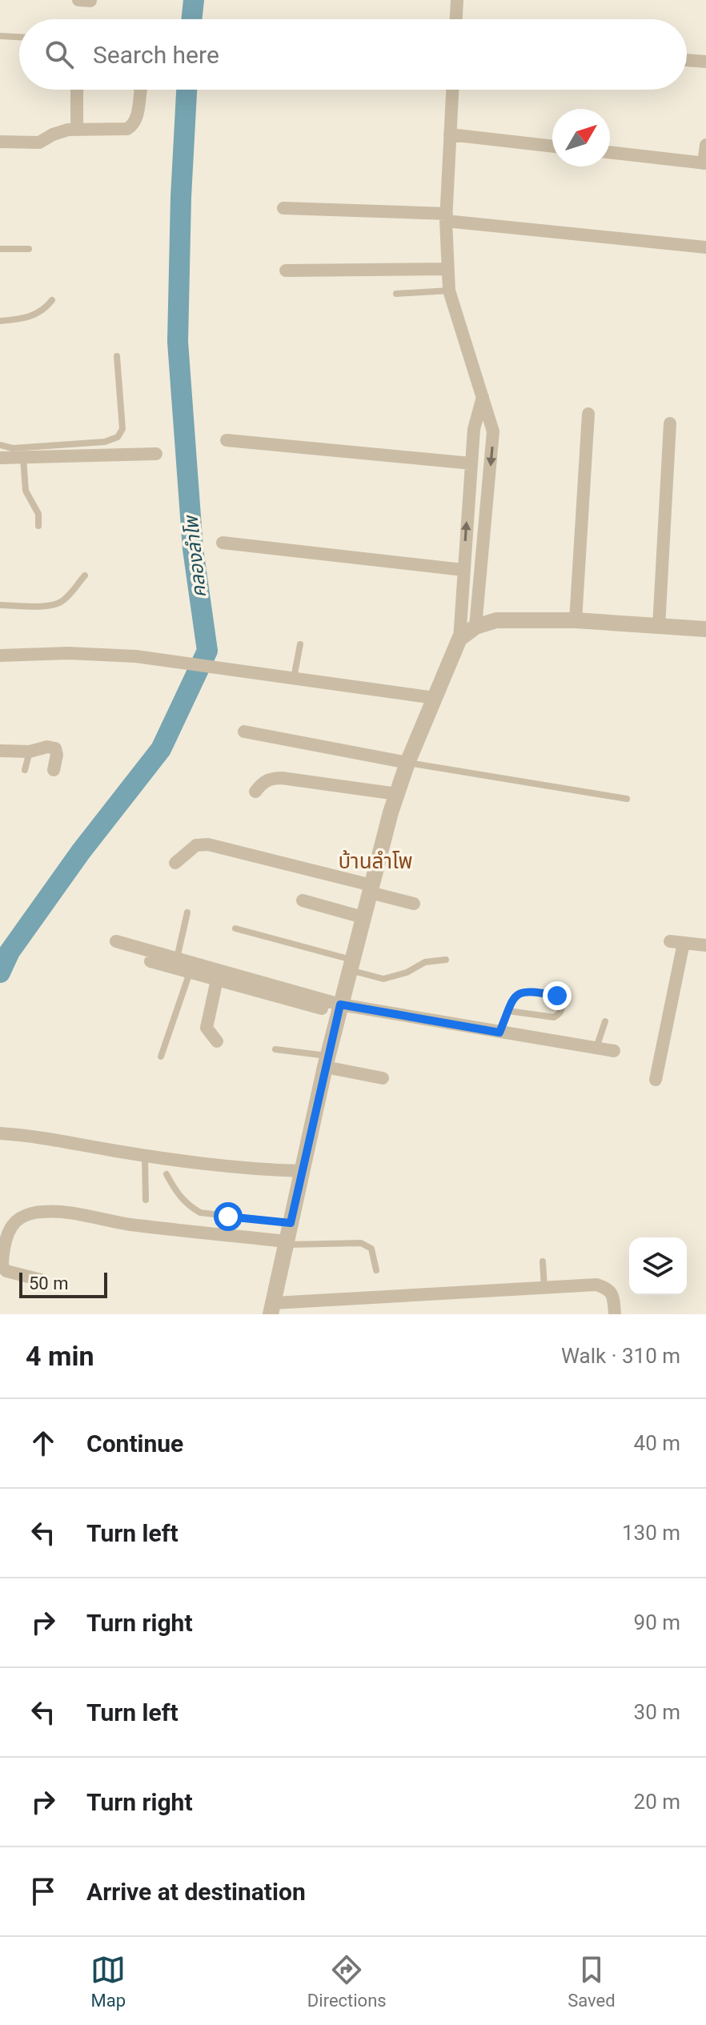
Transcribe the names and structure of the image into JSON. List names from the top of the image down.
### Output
{
  "districts": ["บ้านลำโพ"],
  "water": ["คลองลำโพ"],
  "scale_bar": "50 m",
  "north": "top right",
  "page": {
    "search": "Search here",
    "scale": "50 m",
    "heading": ["4 min", "Walk · 310 m"],
    "list": [
      ["Continue", "40 m"],
      ["Turn left", "130 m"],
      ["Turn right", "90 m"],
      ["Turn left", "30 m"],
      ["Turn right", "20 m"],
      "Arrive at destination"
    ],
    "nav": ["Map", "Directions", "Saved"]
  }
}
